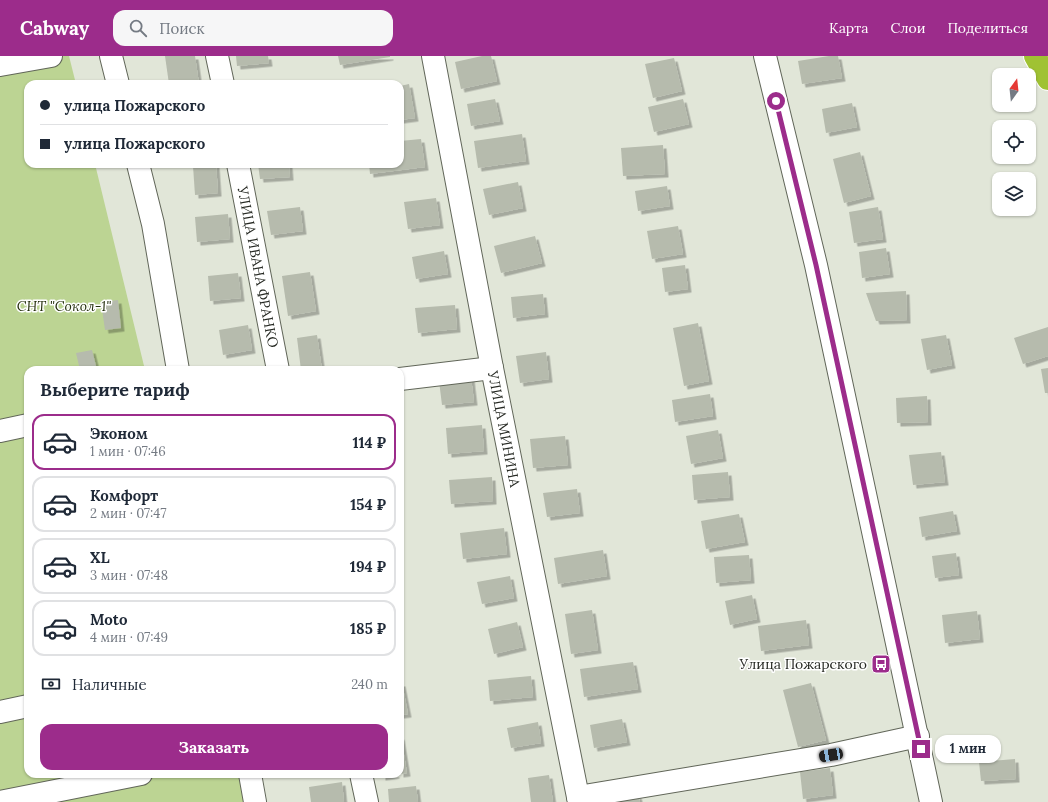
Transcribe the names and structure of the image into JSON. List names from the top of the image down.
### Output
{
  "streets": {
    "street": ["УЛИЦА ИВАНА ФРАНКО", "УЛИЦА МИНИНА"]
  },
  "parks": ["СНТ \"Сокол-1\""],
  "places": {
    "bus stop": ["Улица Пожарского"]
  },
  "north": "top",
  "page": {
    "header": "Cabway",
    "search": "Поиск",
    "nav": ["Карта", "Слои", "Поделиться"],
    "banner": ["улица Пожарского", "улица Пожарского"],
    "heading": "Выберите тариф",
    "list": [
      {
        "name": "Эконом",
        "note": "1 мин · 07:46",
        "value": "114 ₽"
      },
      {
        "name": "Комфорт",
        "note": "2 мин · 07:47",
        "value": "154 ₽"
      },
      {
        "name": "XL",
        "note": "3 мин · 07:48",
        "value": "194 ₽"
      },
      {
        "name": "Moto",
        "note": "4 мин · 07:49",
        "value": "185 ₽"
      }
    ],
    "pay": ["Наличные", "240 m"],
    "buttons": "Заказать",
    "bubble": "1 мин"
  }
}
